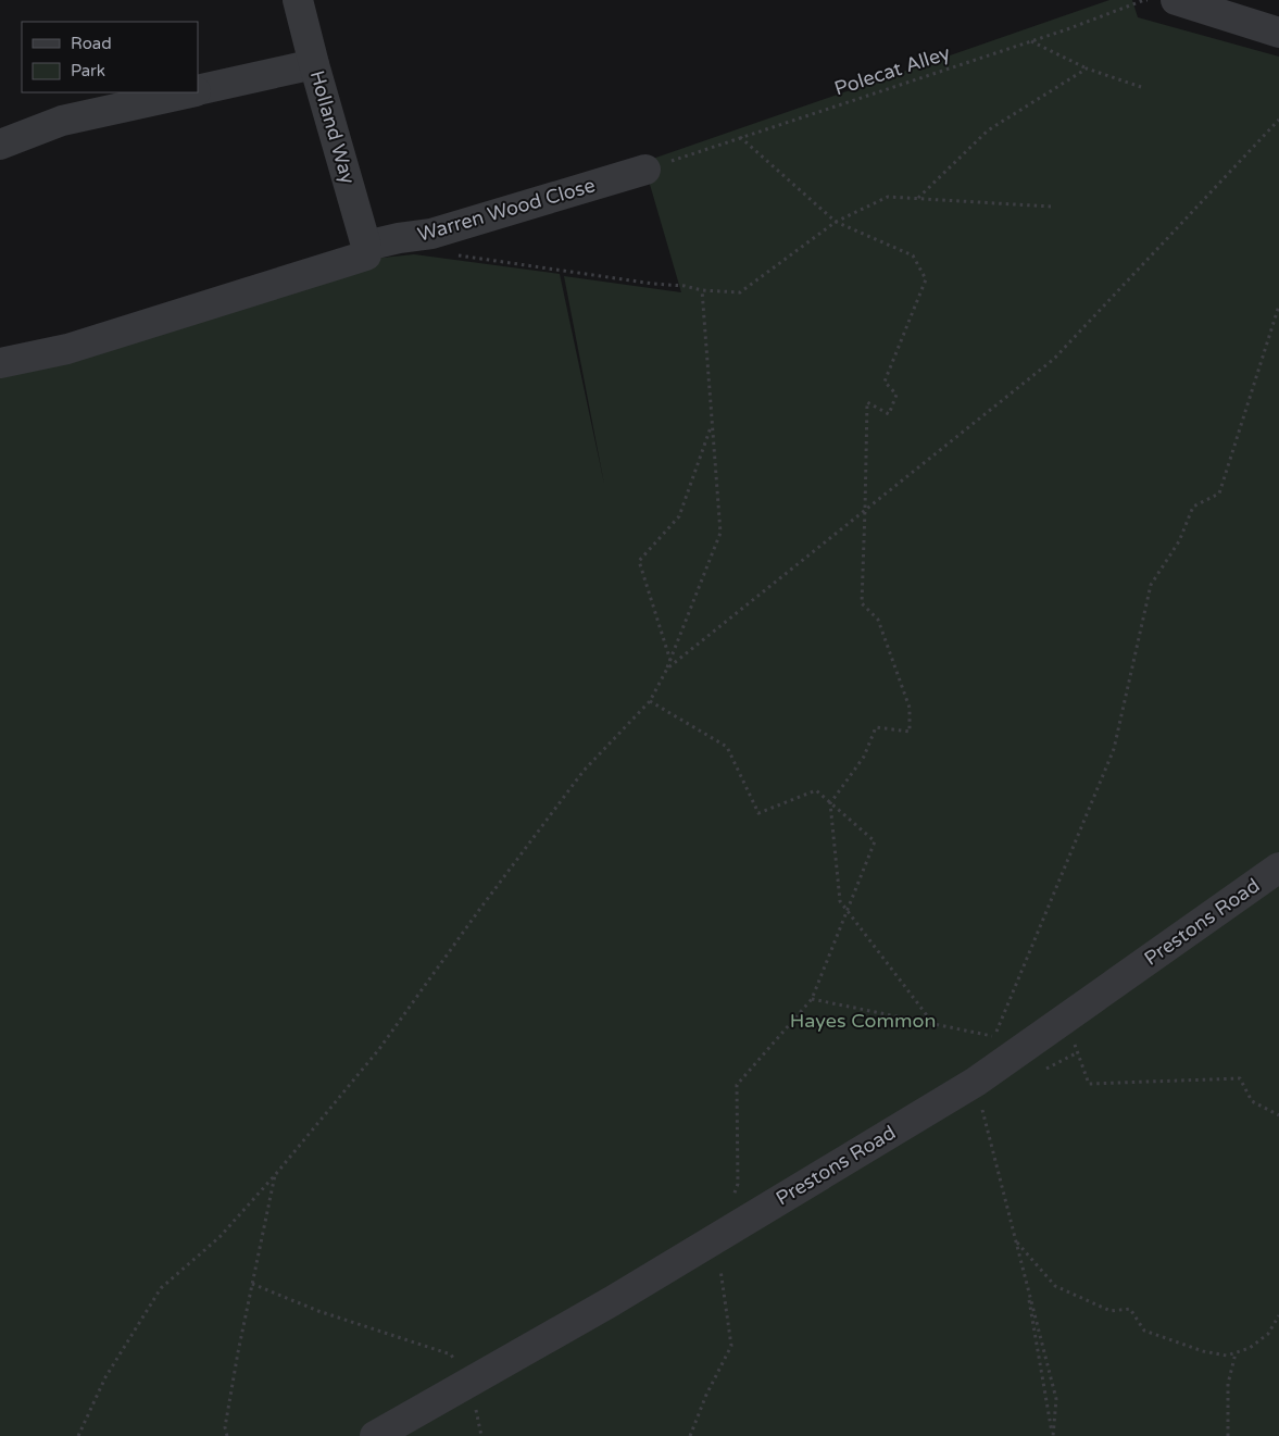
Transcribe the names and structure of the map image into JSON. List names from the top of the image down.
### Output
{
  "streets": {
    "street": ["Holland Way", "Warren Wood Close", "Prestons Road"],
    "path": ["Polecat Alley"]
  },
  "crossings": [
    ["Polecat Alley", "Warren Wood Close"],
    ["Holland Way", "Warren Wood Close"]
  ],
  "parks": ["Hayes Common"],
  "legend": ["Road", "Park"]
}
